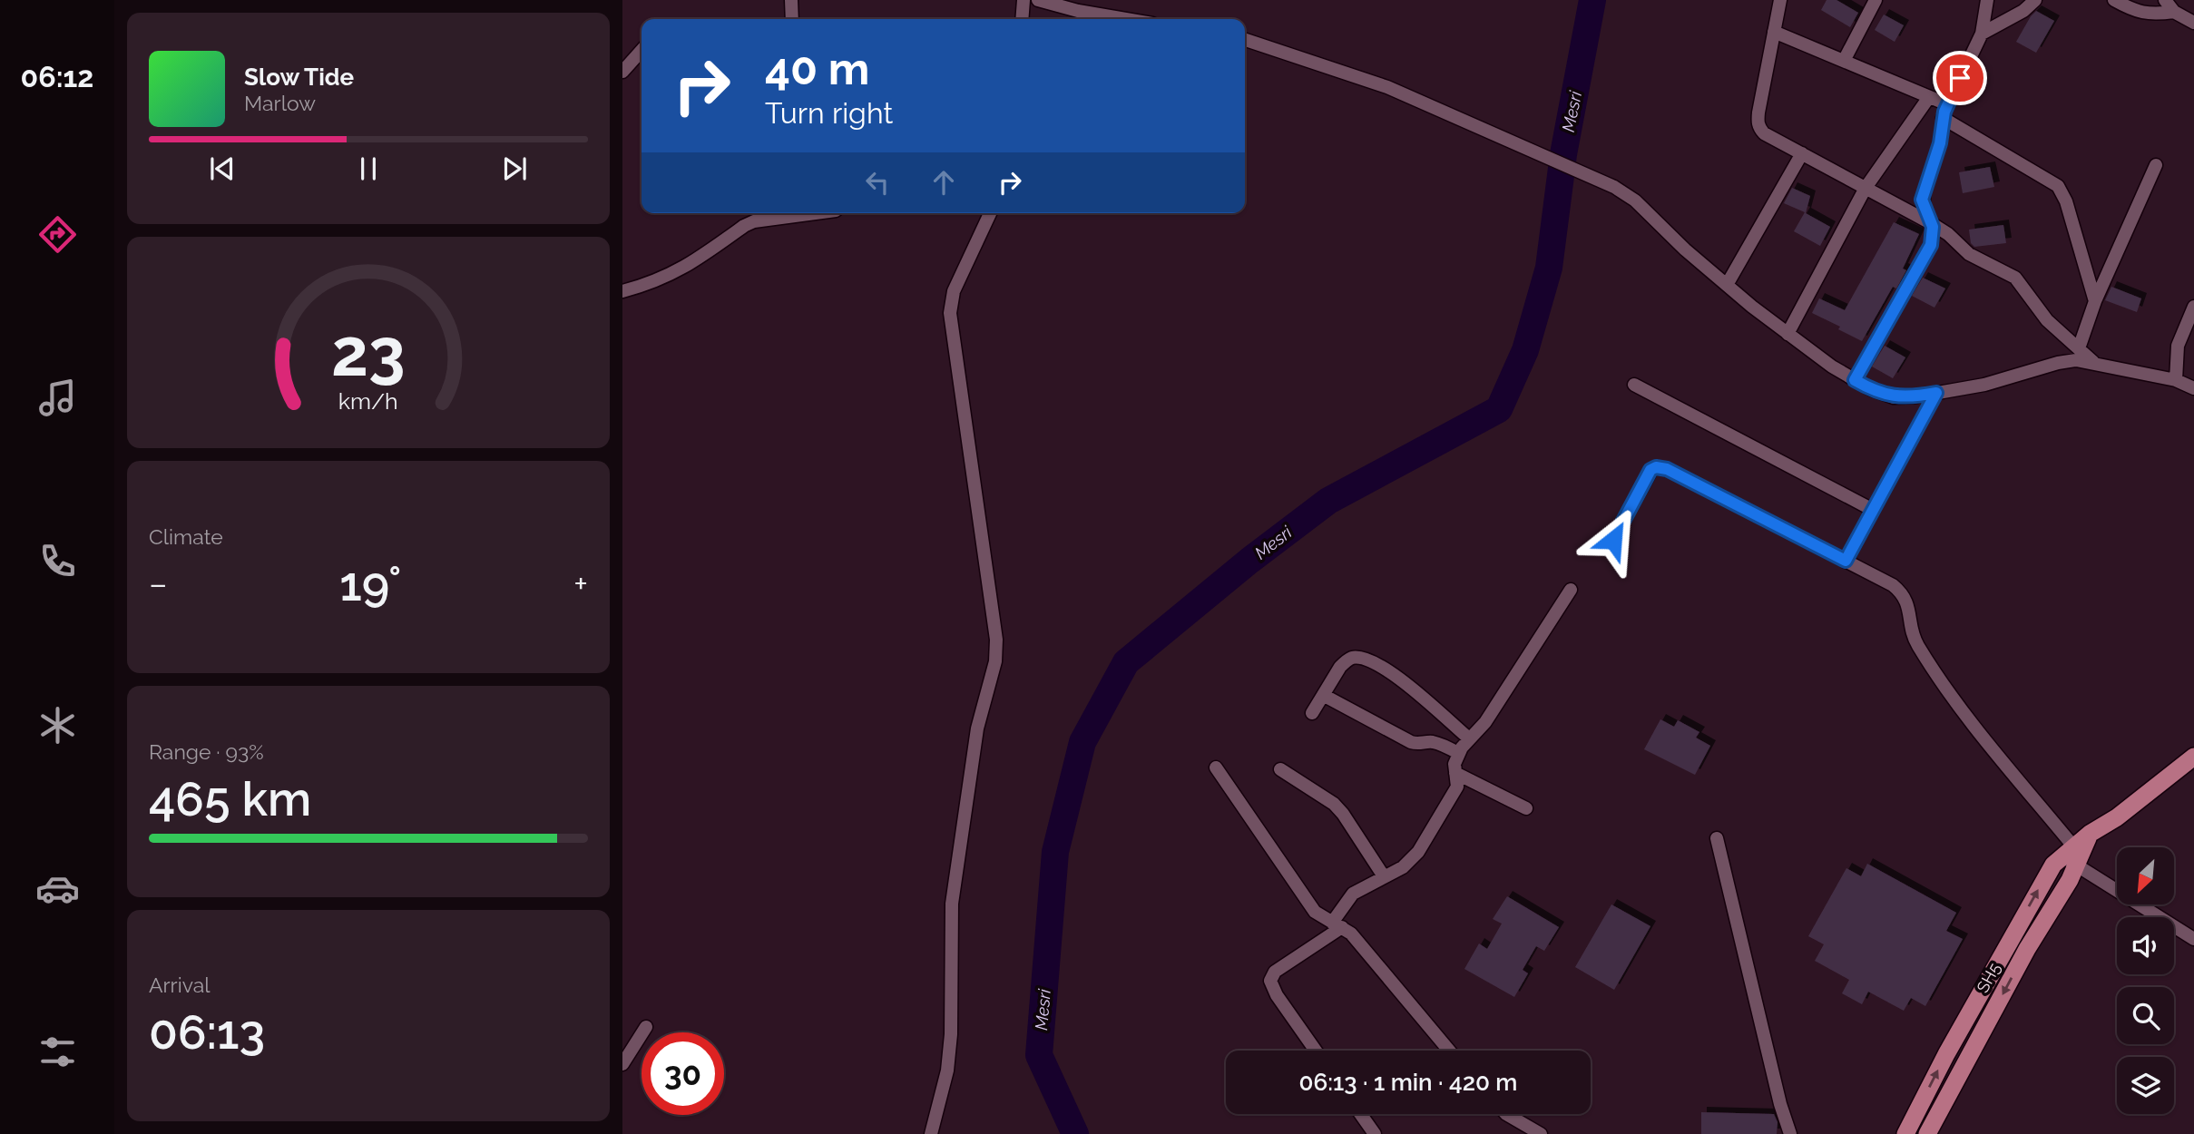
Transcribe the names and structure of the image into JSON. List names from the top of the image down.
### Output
{
  "streets": {
    "main road": ["SH5"]
  },
  "water": ["Mesri"],
  "north": "bottom left",
  "page": {
    "tabs": "06:12",
    "turn": ["40 m", "Turn right"],
    "song": ["Slow Tide", "Marlow"],
    "tile": [
      "Climate",
      ["Range · 93%", "465 km"],
      ["Arrival", "06:13"]
    ],
    "heat": ["−", "19°", "+"],
    "limit": "30",
    "trip": "06:13 · 1 min · 420 m",
    "gauge": ["23", "km/h"]
  }
}
